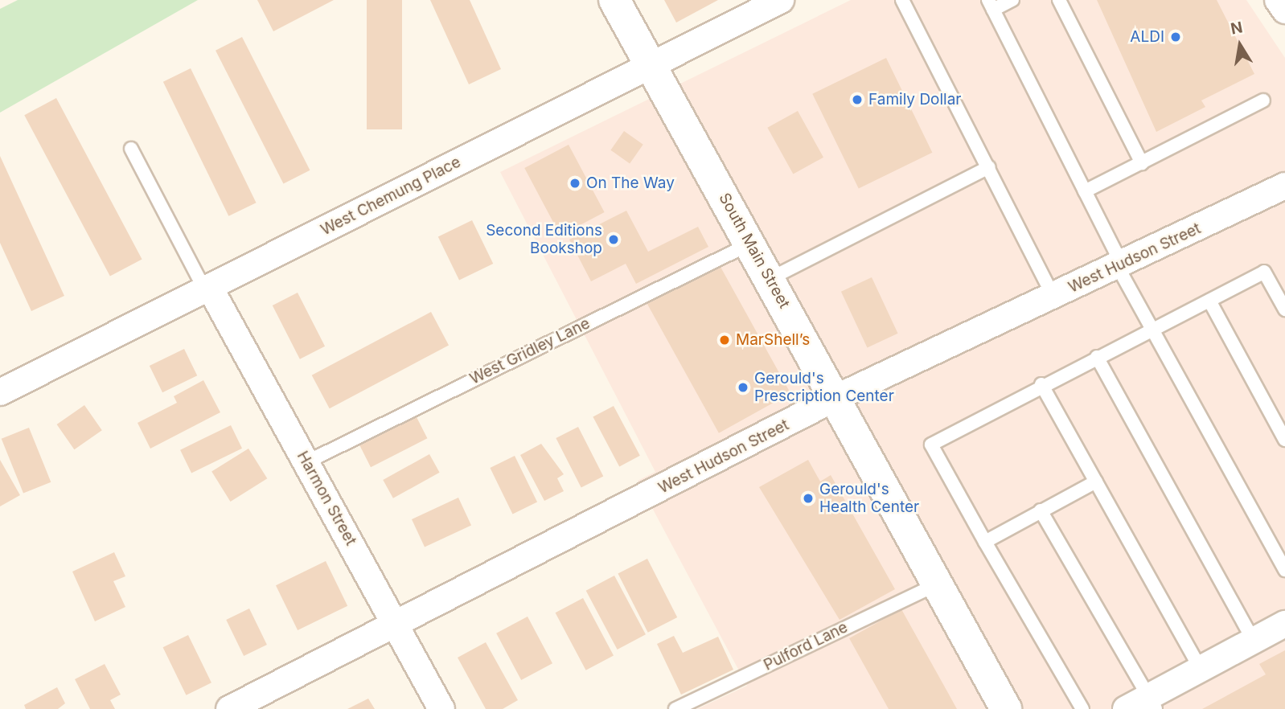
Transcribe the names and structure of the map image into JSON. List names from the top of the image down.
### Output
{
  "streets": {
    "main road": ["South Main Street"],
    "street": ["West Chemung Place", "West Hudson Street", "Harmon Street"],
    "lane": ["West Gridley Lane", "Pulford Lane"]
  },
  "crossings": [
    ["West Chemung Place", "South Main Street"],
    ["West Chemung Place", "Harmon Street"],
    ["South Main Street", "West Hudson Street"],
    ["South Main Street", "West Gridley Lane"],
    ["South Main Street", "Pulford Lane"],
    ["West Hudson Street", "Harmon Street"],
    ["West Gridley Lane", "Harmon Street"]
  ],
  "places": [
    "ALDI",
    "Family Dollar",
    "On The Way",
    "Second Editions Bookshop",
    "MarShell’s",
    "Gerould's Prescription Center",
    "Gerould's Health Center"
  ],
  "north": "top"
}
